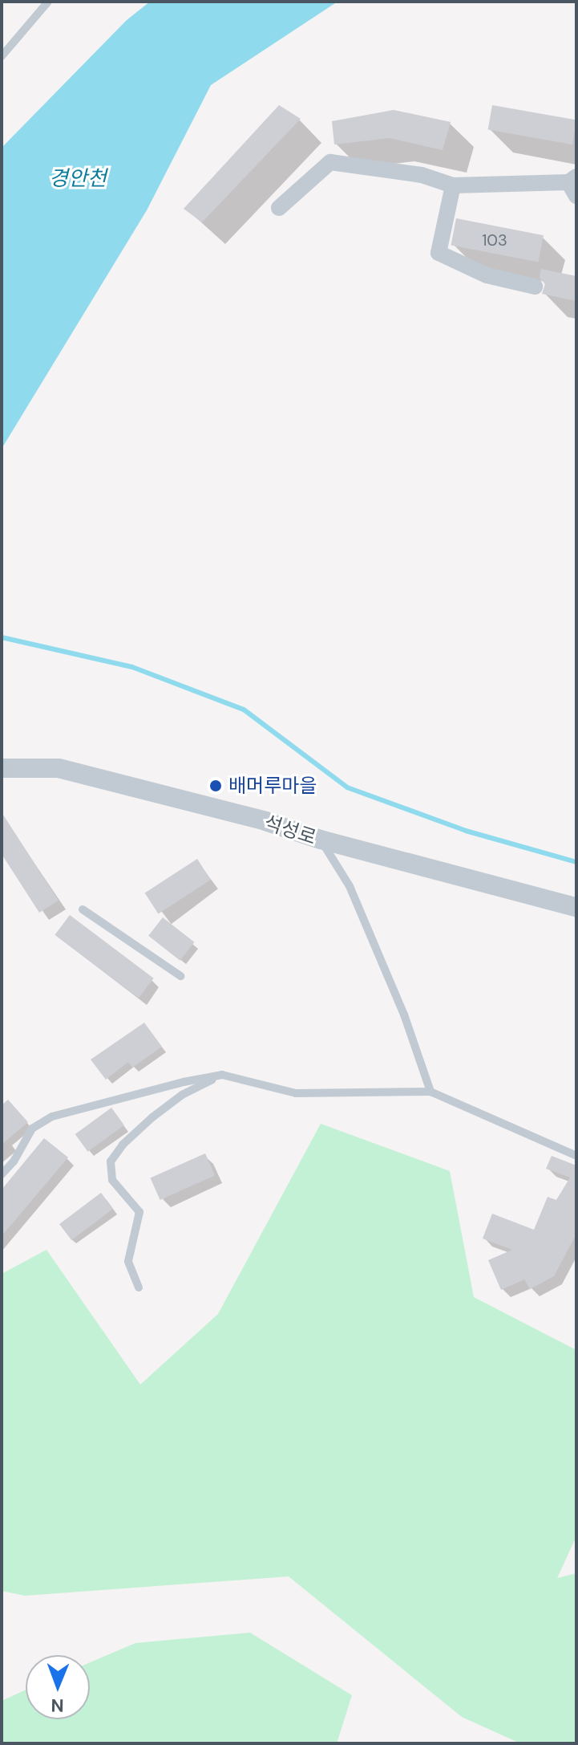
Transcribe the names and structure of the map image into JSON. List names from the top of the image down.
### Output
{
  "streets": {
    "street": ["석성로"]
  },
  "water": ["경안천"],
  "places": ["배머루마을"],
  "house_numbers": ["103"],
  "north": "bottom"
}
